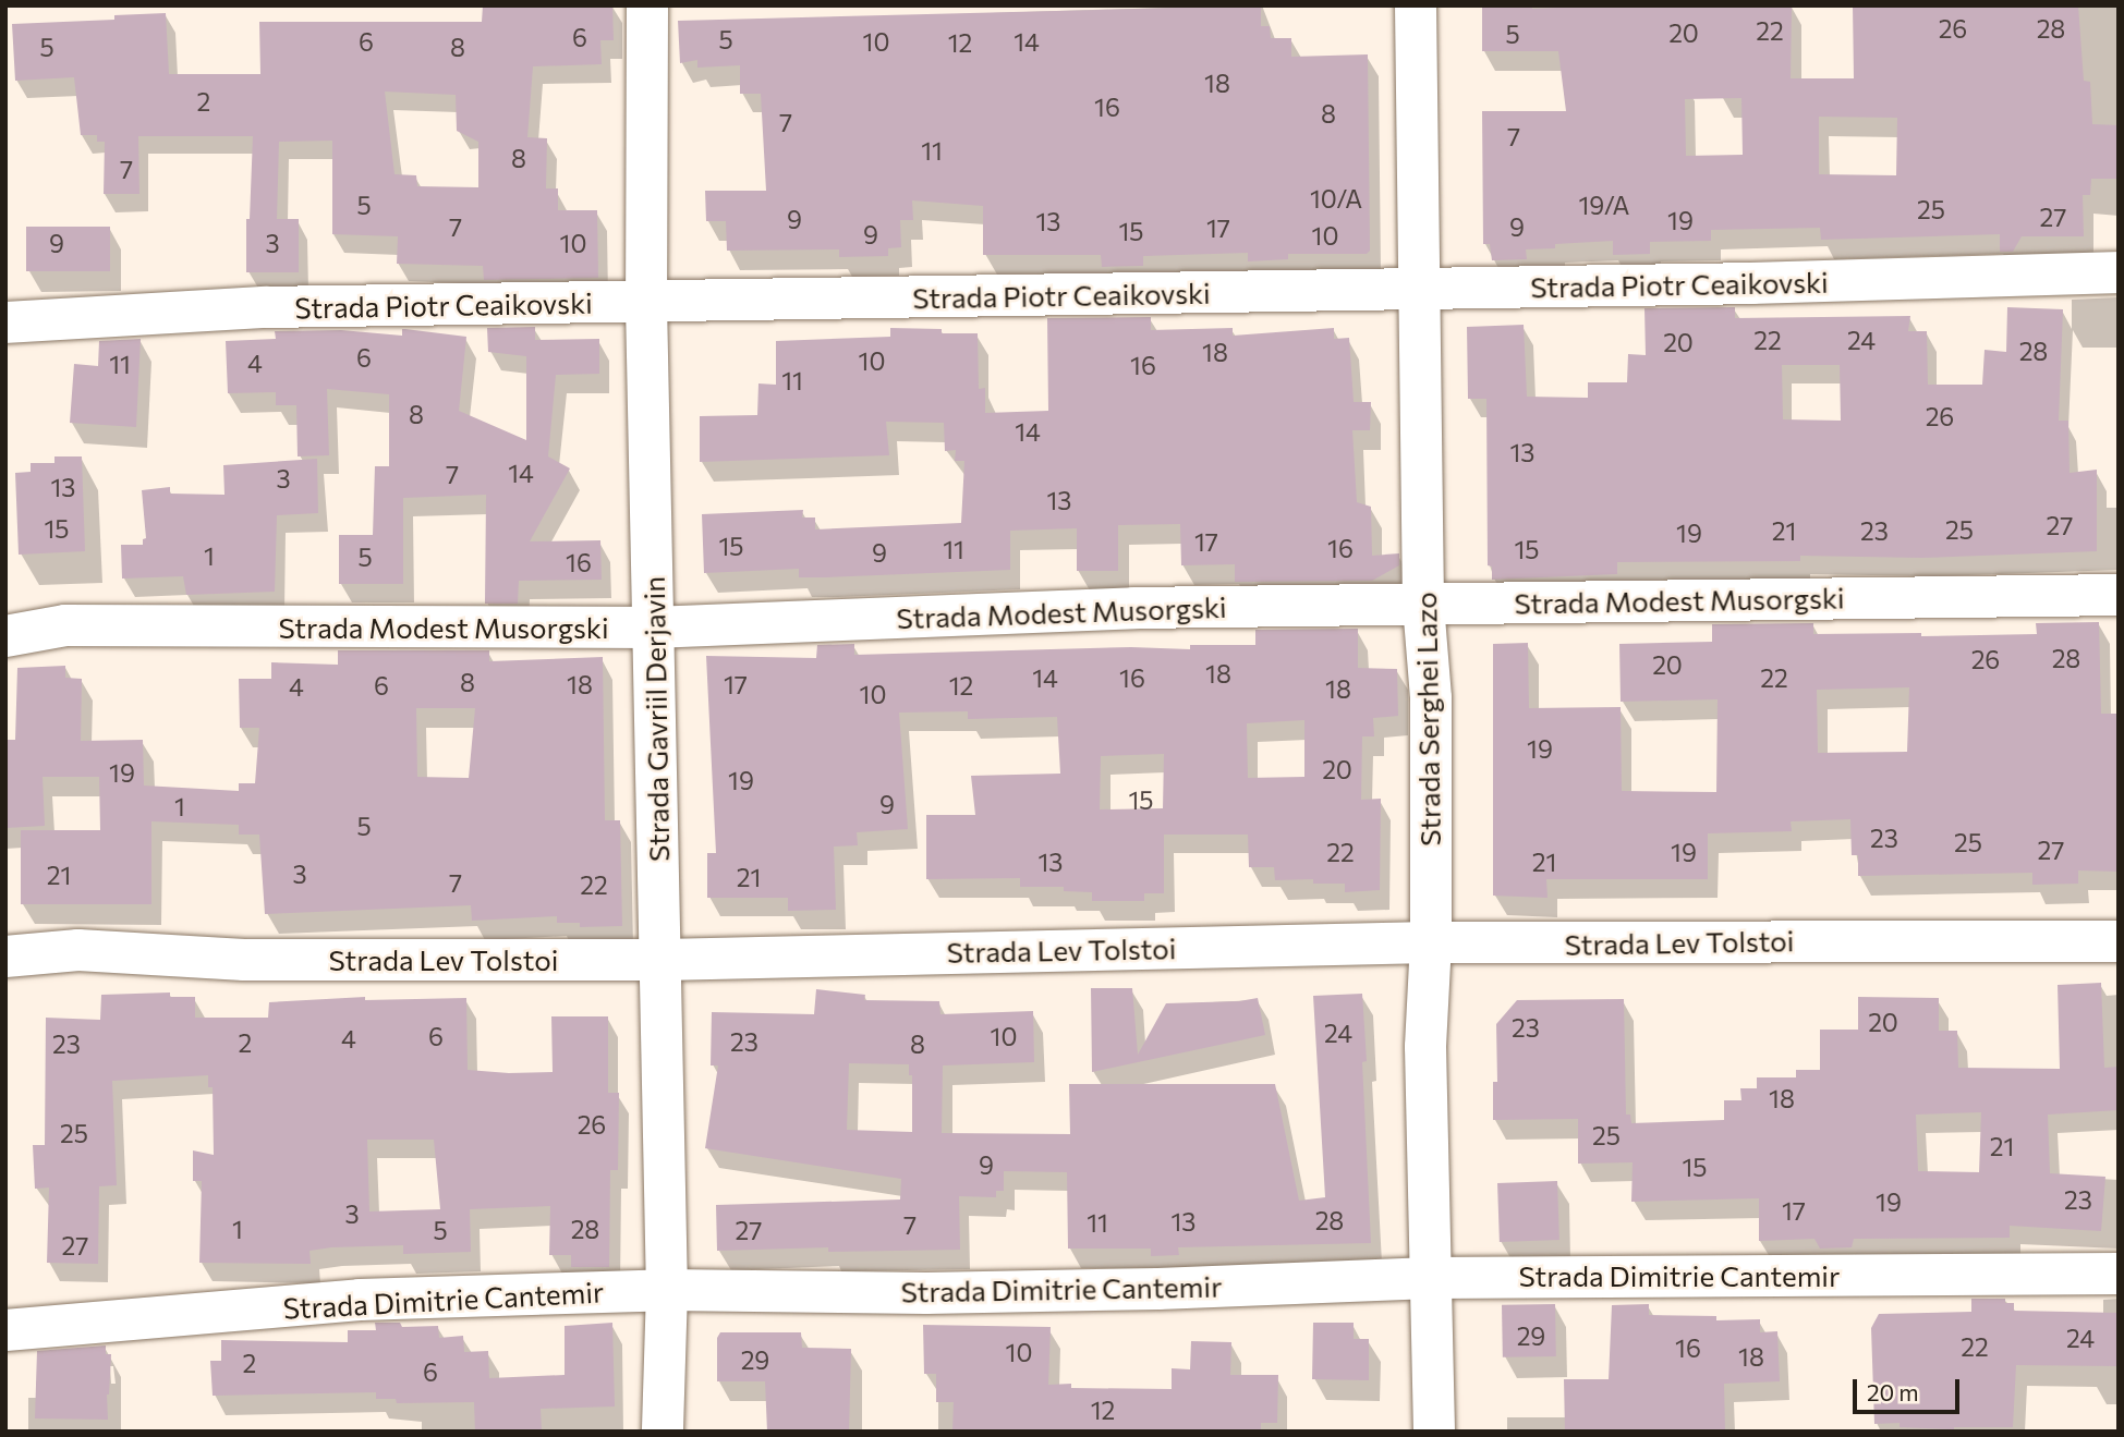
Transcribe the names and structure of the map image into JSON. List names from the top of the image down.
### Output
{
  "streets": {
    "street": [
      "Strada Piotr Ceaikovski",
      "Strada Modest Musorgski",
      "Strada Gavriil Derjavin",
      "Strada Serghei Lazo",
      "Strada Lev Tolstoi",
      "Strada Dimitrie Cantemir"
    ]
  },
  "crossings": [
    ["Strada Piotr Ceaikovski", "Strada Gavriil Derjavin"],
    ["Strada Piotr Ceaikovski", "Strada Serghei Lazo"],
    ["Strada Modest Musorgski", "Strada Gavriil Derjavin"],
    ["Strada Modest Musorgski", "Strada Serghei Lazo"],
    ["Strada Gavriil Derjavin", "Strada Lev Tolstoi"],
    ["Strada Gavriil Derjavin", "Strada Dimitrie Cantemir"],
    ["Strada Serghei Lazo", "Strada Lev Tolstoi"],
    ["Strada Serghei Lazo", "Strada Dimitrie Cantemir"]
  ],
  "house_numbers": [
    "26",
    "28",
    "22",
    "20",
    "5",
    "6",
    "5",
    "6",
    "10",
    "14",
    "12",
    "5",
    "8",
    "18",
    "2",
    "16",
    "8",
    "7",
    "7",
    "11",
    "8",
    "7",
    "10/A",
    "5",
    "19/A",
    "25",
    "27",
    "9",
    "19",
    "13",
    "7",
    "9",
    "17",
    "15",
    "9",
    "10",
    "9",
    "3",
    "10",
    "22",
    "24",
    "20",
    "28",
    "18",
    "6",
    "10",
    "4",
    "11",
    "16",
    "11",
    "8",
    "26",
    "14",
    "13",
    "14",
    "7",
    "3",
    "13",
    "13",
    "27",
    "15",
    "25",
    "21",
    "23",
    "19",
    "17",
    "15",
    "16",
    "11",
    "15",
    "9",
    "1",
    "5",
    "16",
    "28",
    "26",
    "20",
    "18",
    "14",
    "16",
    "22",
    "8",
    "18",
    "17",
    "6",
    "12",
    "4",
    "18",
    "10",
    "19",
    "20",
    "19",
    "19",
    "15",
    "9",
    "1",
    "5",
    "23",
    "25",
    "27",
    "22",
    "19",
    "13",
    "21",
    "3",
    "21",
    "21",
    "7",
    "22",
    "20",
    "23",
    "24",
    "6",
    "10",
    "4",
    "23",
    "2",
    "23",
    "8",
    "18",
    "26",
    "25",
    "25",
    "21",
    "9",
    "15",
    "23",
    "19",
    "17",
    "3",
    "28",
    "13",
    "11",
    "7",
    "1",
    "28",
    "5",
    "27",
    "27",
    "29",
    "24",
    "22",
    "16",
    "10",
    "18",
    "29",
    "2",
    "6",
    "12"
  ],
  "scale_bar": "20 m"
}
